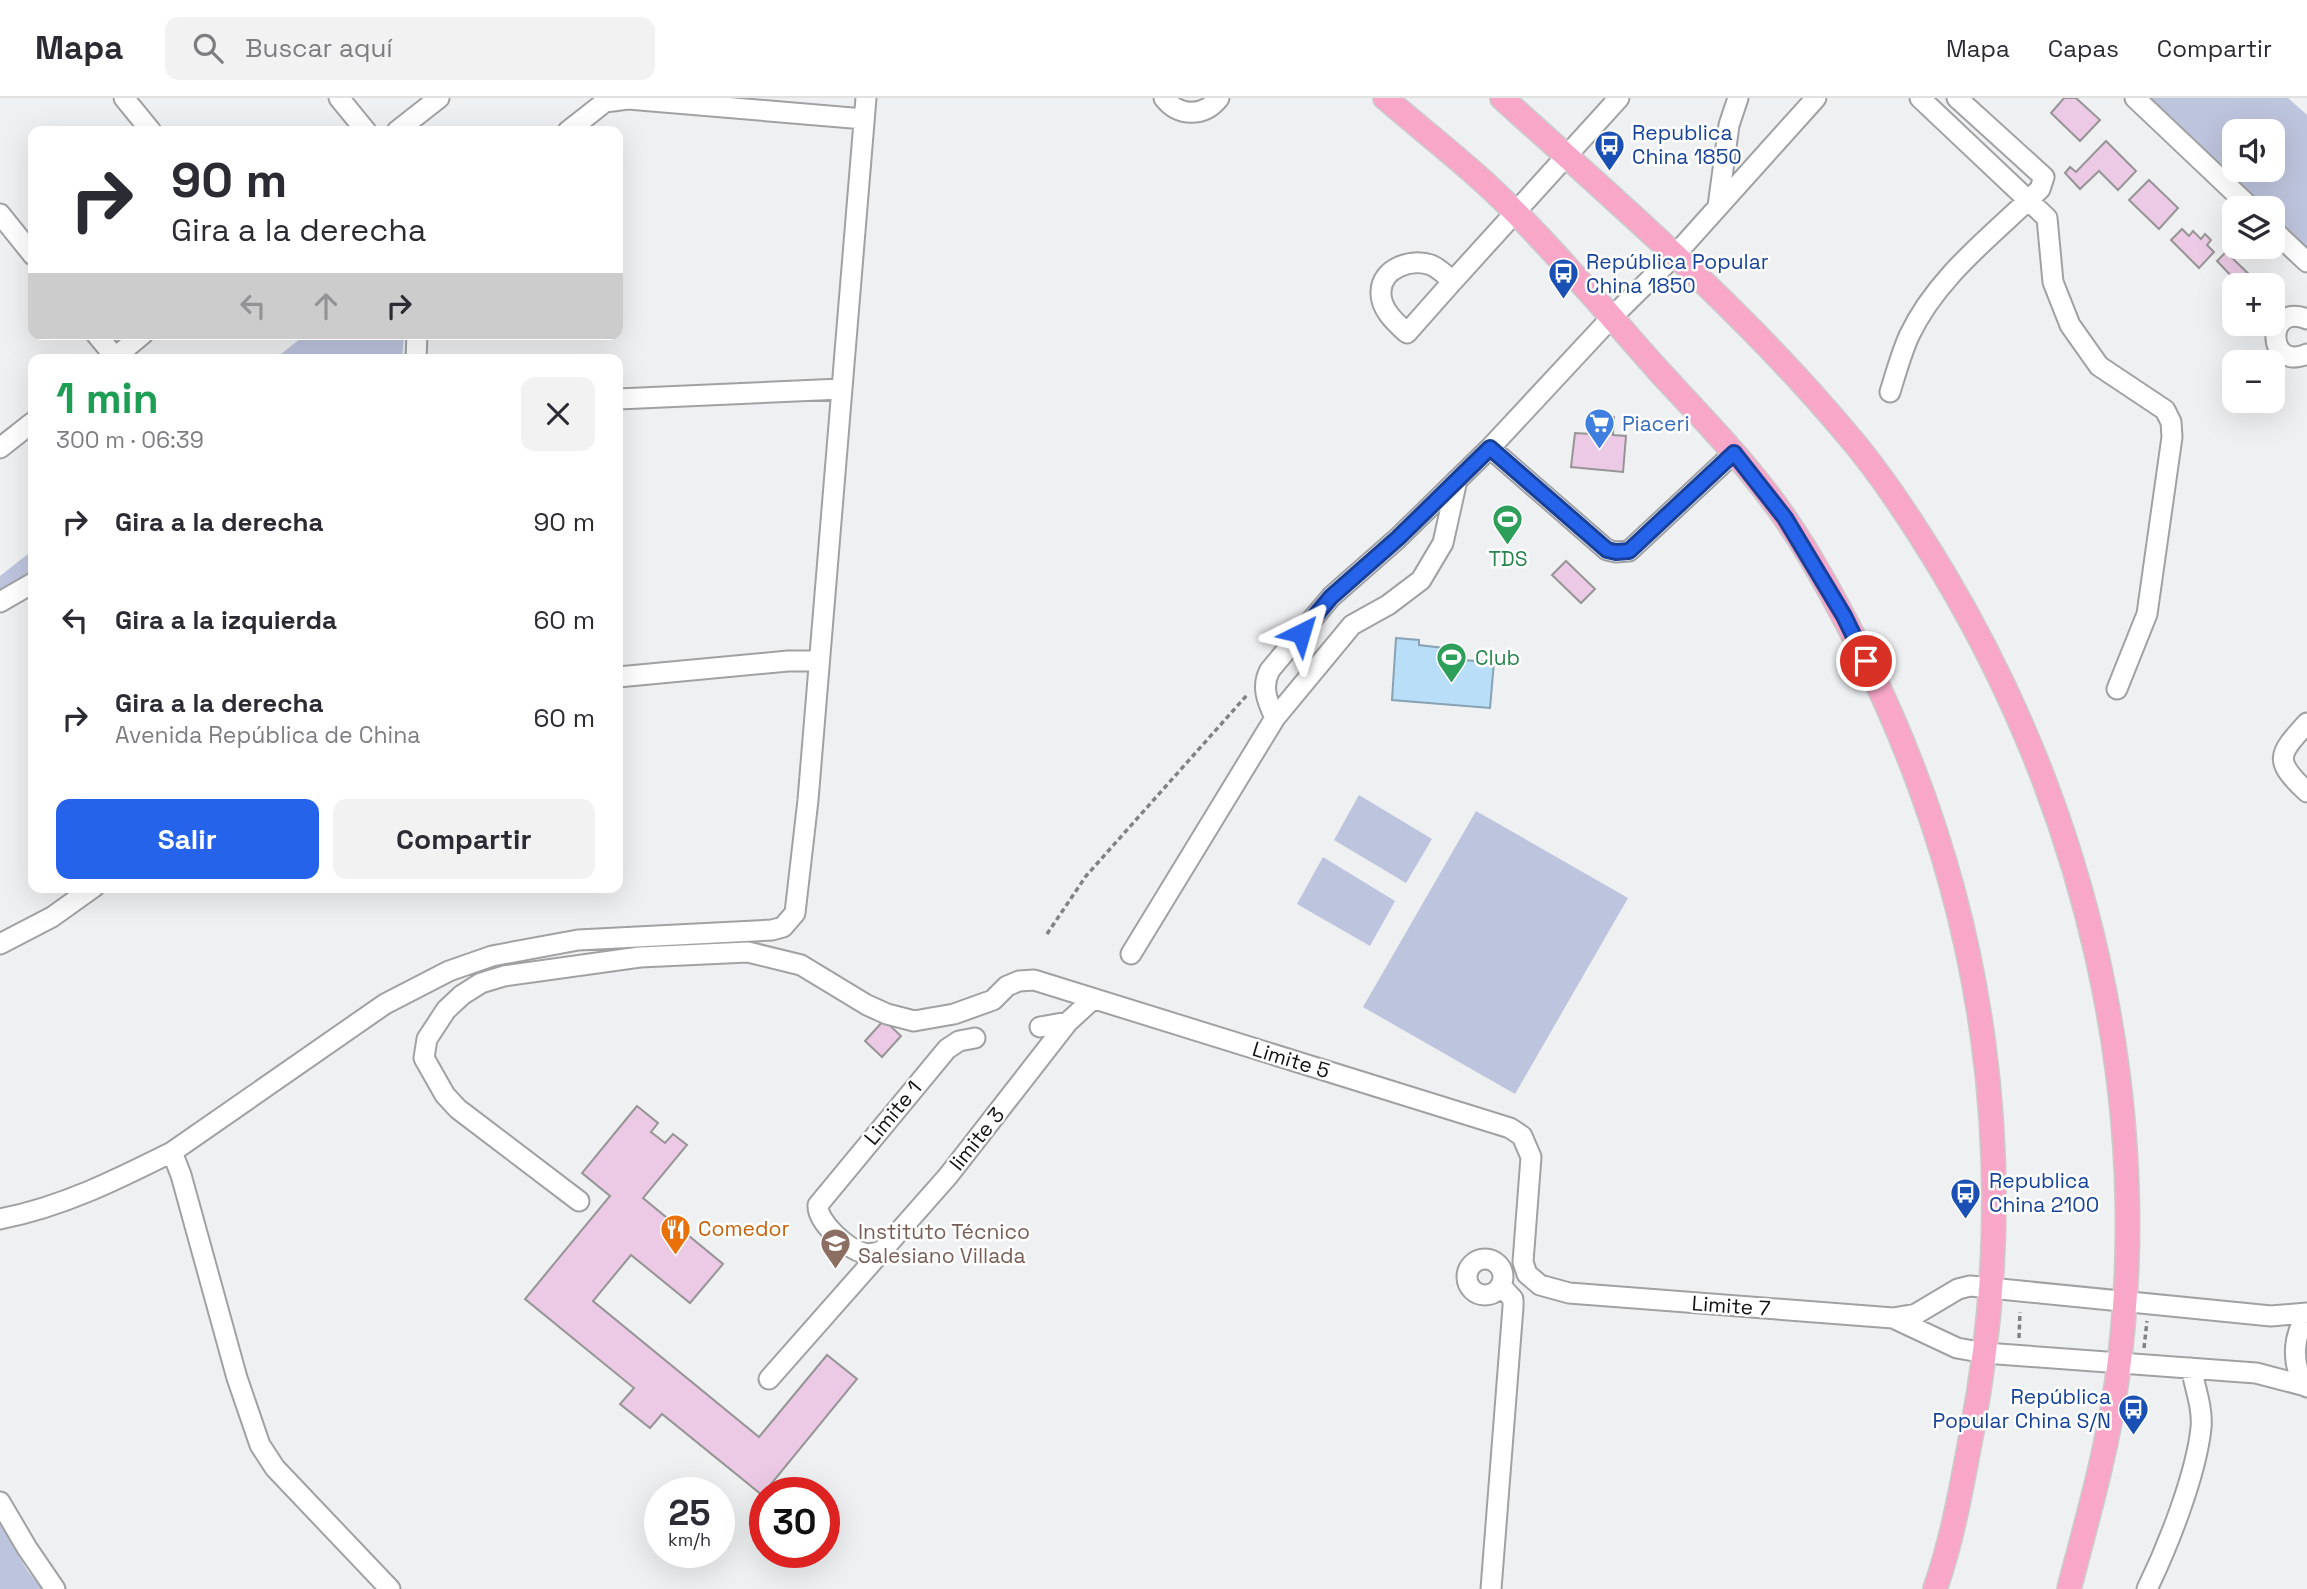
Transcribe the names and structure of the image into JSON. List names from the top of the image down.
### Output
{
  "streets": {
    "street": [
      "Limite 5",
      "Limite 1",
      "limite 3",
      "Limite 7"
    ]
  },
  "crossings": [
    ["Limite 5", "limite 3"],
    ["Limite 5", "Limite 7"],
    ["Limite 1", "limite 3"]
  ],
  "places": {
    "bus stop": [
      "Republica China 1850",
      "República Popular China 1850",
      "Republica China 2100",
      "República Popular China S/N"
    ],
    "supermarket": ["Piaceri"],
    "sports": ["TDS", "Club"],
    "restaurant": ["Comedor"],
    "school or university": ["Instituto Técnico Salesiano Villada"]
  },
  "page": {
    "header": "Mapa",
    "search": "Buscar aquí",
    "nav": ["Mapa", "Capas", "Compartir"],
    "map_buttons": ["+", "−"],
    "turn": ["90 m", "Gira a la derecha"],
    "heading": ["1 min", "300 m · 06:39"],
    "list": [
      {
        "name": "Gira a la derecha",
        "value": "90 m"
      },
      {
        "name": "Gira a la izquierda",
        "value": "60 m"
      },
      {
        "name": "Gira a la derecha",
        "note": "Avenida República de China",
        "value": "60 m"
      }
    ],
    "buttons": ["Salir", "Compartir"],
    "speed": "25 km/h",
    "limit": "30"
  }
}
